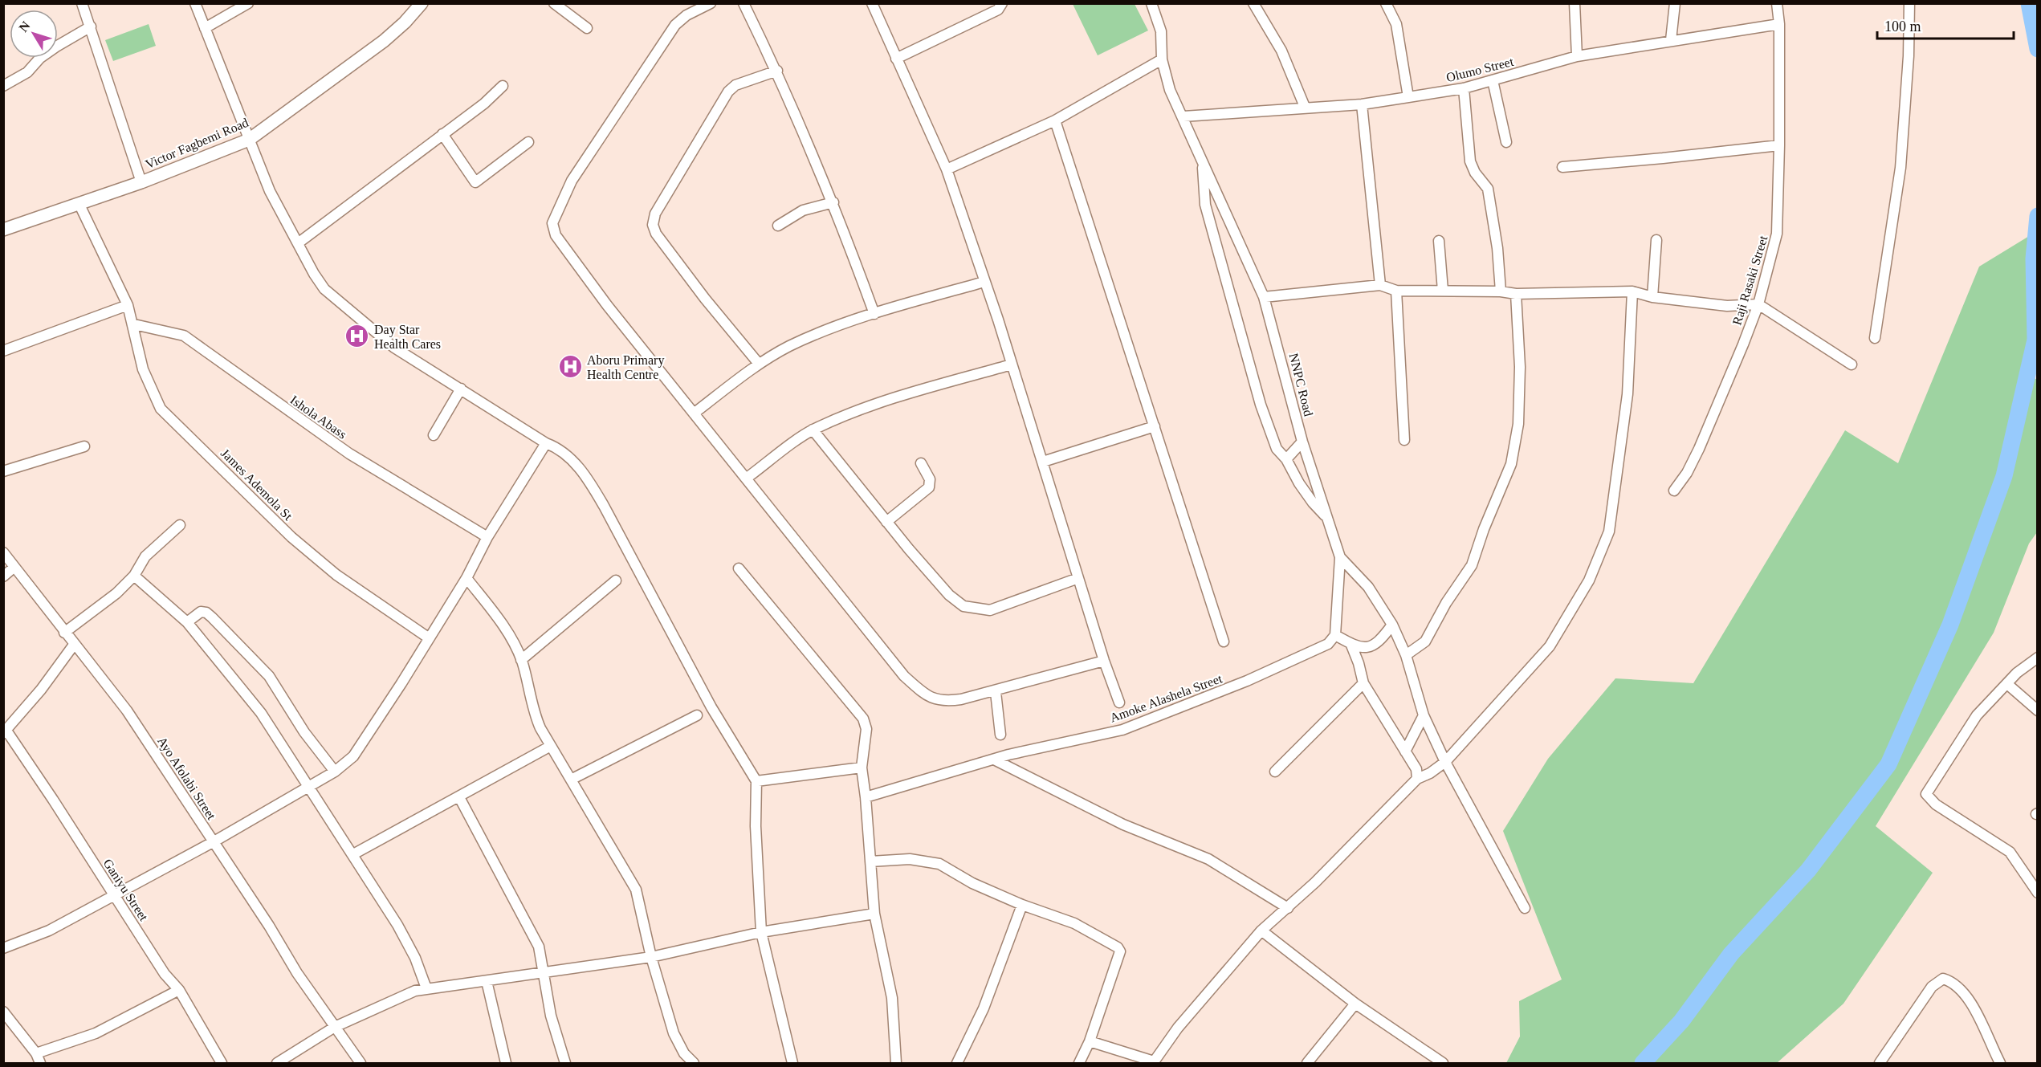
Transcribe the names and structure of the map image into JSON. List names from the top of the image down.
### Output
{
  "streets": {
    "street": [
      "Olumo Street",
      "Victor Fagbemi Road",
      "Raji Rasaki Street",
      "NNPC Road",
      "Ishola Abass",
      "James Ademola St",
      "Amoke Alashela Street",
      "Ayo Afolabi Street",
      "Ganiyu Street"
    ]
  },
  "crossings": [
    ["Olumo Street", "Raji Rasaki Street"],
    ["Olumo Street", "NNPC Road"],
    ["Victor Fagbemi Road", "James Ademola St"],
    ["Ishola Abass", "James Ademola St"]
  ],
  "places": {
    "hospital": ["Day Star Health Cares", "Aboru Primary Health Centre"]
  },
  "scale_bar": "100 m",
  "north": "top left"
}
